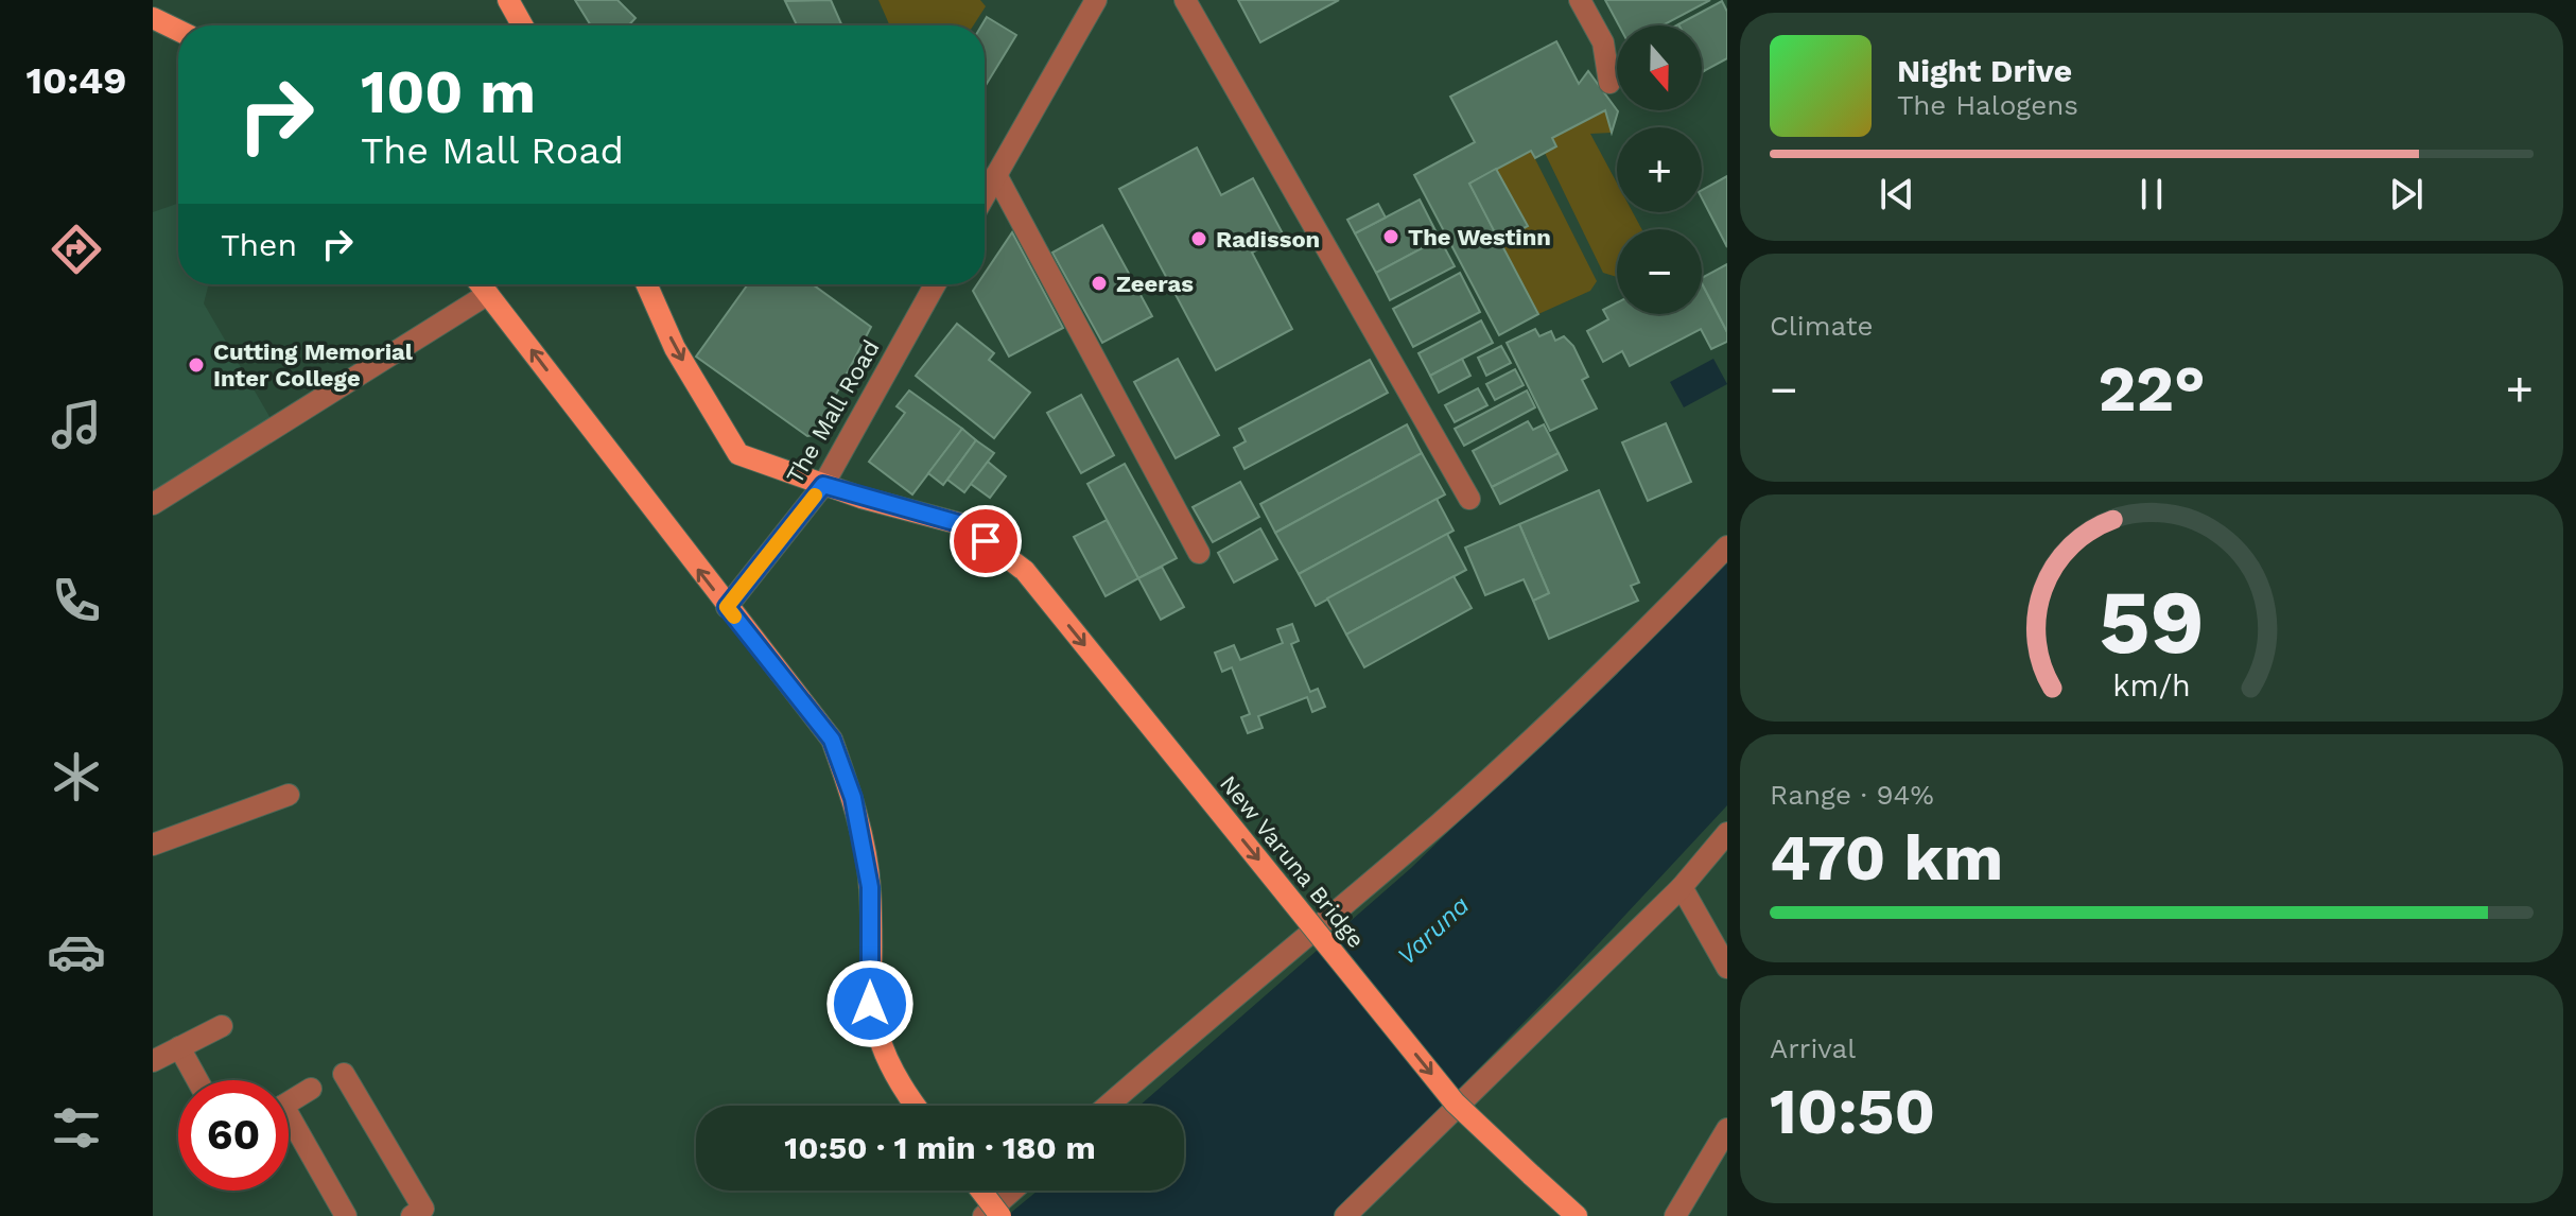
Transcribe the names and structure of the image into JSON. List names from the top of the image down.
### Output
{
  "streets": {
    "main road": ["New Varuna Bridge"],
    "street": ["The Mall Road"]
  },
  "crossings": [
    ["The Mall Road", "New Varuna Bridge"]
  ],
  "one_way": ["New Varuna Bridge"],
  "water": ["Varuna"],
  "places": [
    "The Westinn",
    "Radisson",
    "Zeeras",
    "Cutting Memorial Inter College"
  ],
  "north": "bottom",
  "page": {
    "tabs": "10:49",
    "map_buttons": ["+", "−"],
    "turn": ["100 m", "The Mall Road"],
    "song": ["Night Drive", "The Halogens"],
    "then": "Then",
    "tile": [
      "Climate",
      ["Range · 94%", "470 km"],
      ["Arrival", "10:50"]
    ],
    "heat": ["−", "22°", "+"],
    "limit": "60",
    "trip": "10:50 · 1 min · 180 m",
    "gauge": ["59", "km/h"]
  }
}
